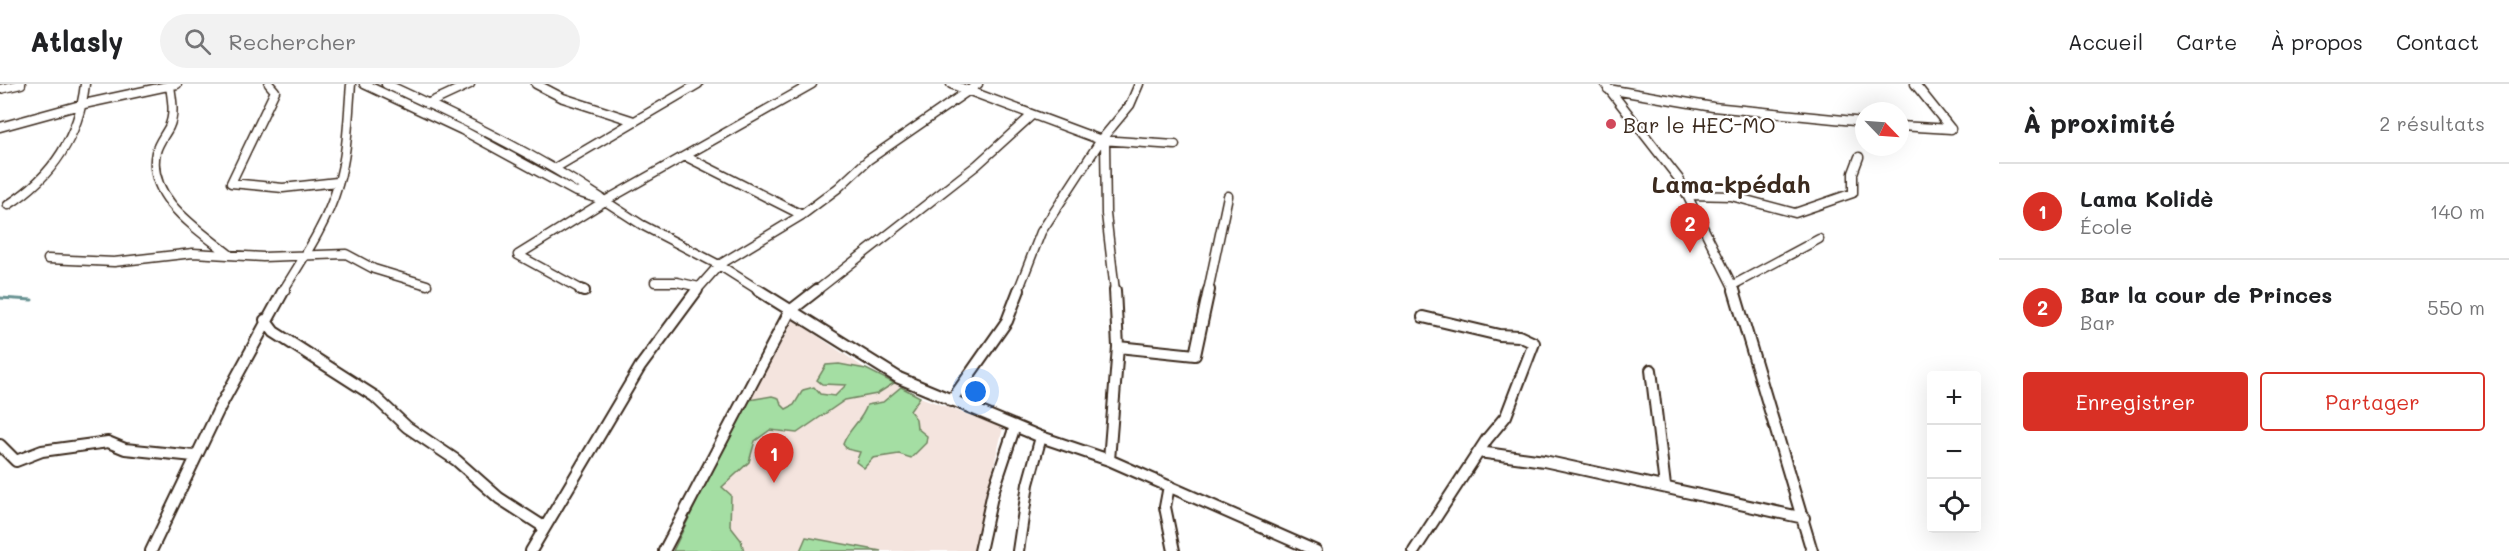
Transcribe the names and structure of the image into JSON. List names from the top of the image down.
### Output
{
  "districts": ["Lama-kpédah"],
  "places": ["Bar le HEC-MO"],
  "north": "bottom right",
  "page": {
    "header": "Atlasly",
    "search": "Rechercher",
    "nav": [
      "Accueil",
      "Carte",
      "À propos",
      "Contact"
    ],
    "heading": ["À proximité", "2 résultats"],
    "list": [
      {
        "mark": "1",
        "name": "Lama Kolidè",
        "note": "École",
        "value": "140 m"
      },
      {
        "mark": "2",
        "name": "Bar la cour de Princes",
        "note": "Bar",
        "value": "550 m"
      }
    ],
    "pins": ["2", "1"],
    "buttons": ["Enregistrer", "Partager"],
    "map_buttons": ["+", "−"]
  }
}
